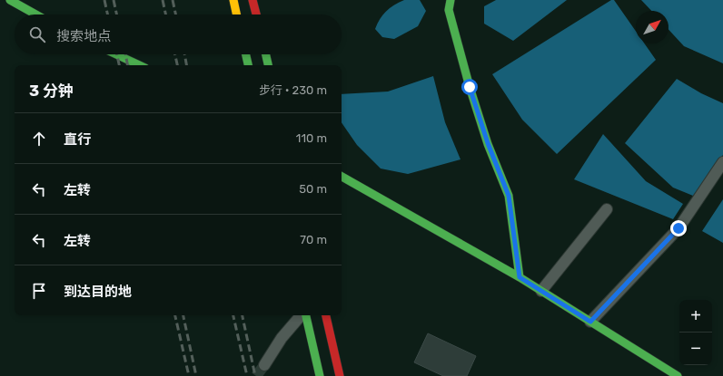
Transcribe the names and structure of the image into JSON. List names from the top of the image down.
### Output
{
  "north": "top right",
  "page": {
    "search": "搜索地点",
    "heading": ["3 分钟", "步行 · 230 m"],
    "list": [
      ["直行", "110 m"],
      ["左转", "50 m"],
      ["左转", "70 m"],
      "到达目的地"
    ],
    "map_buttons": ["+", "−"]
  }
}
